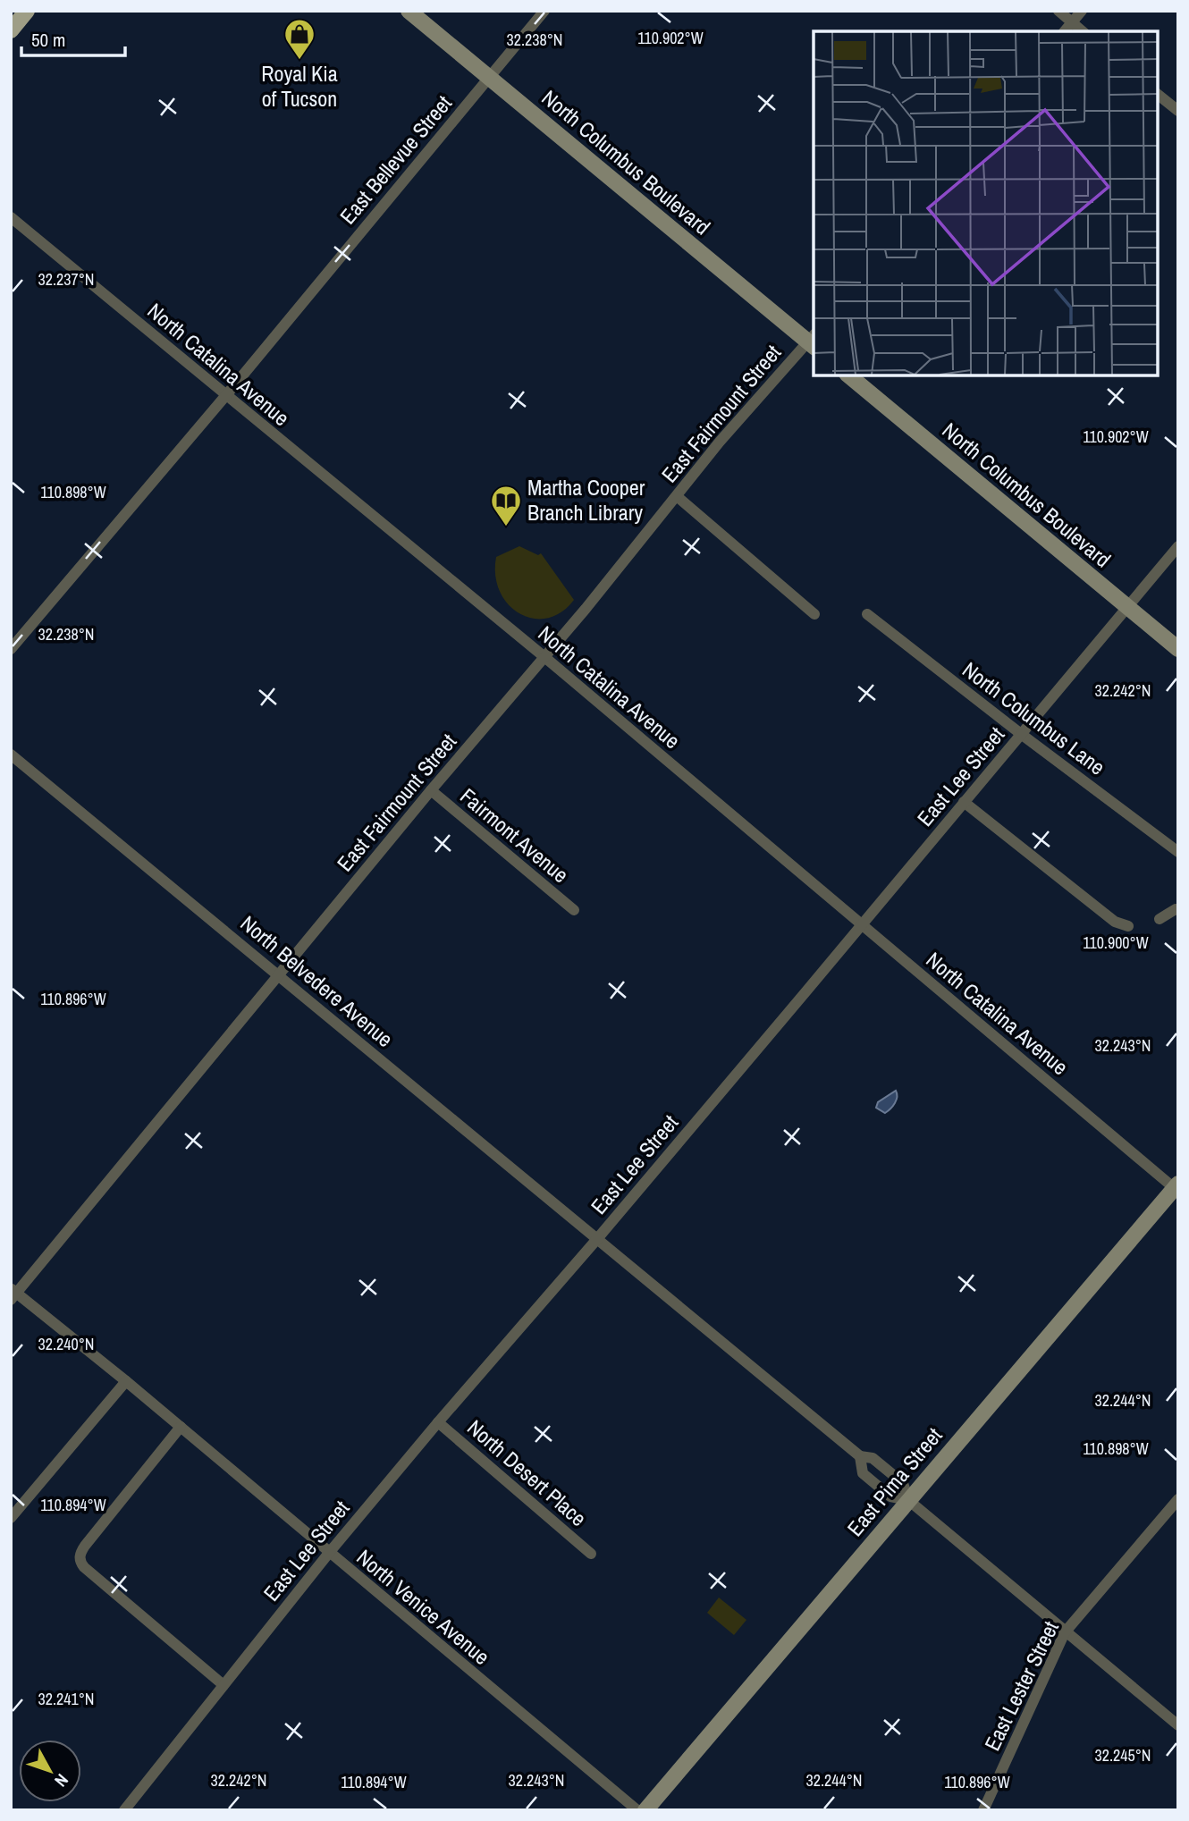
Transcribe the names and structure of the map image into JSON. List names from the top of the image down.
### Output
{
  "streets": {
    "street": [
      "East Bellevue Street",
      "North Columbus Boulevard",
      "North Catalina Avenue",
      "East Fairmount Street",
      "North Columbus Lane",
      "East Lee Street",
      "Fairmont Avenue",
      "North Belvedere Avenue",
      "North Desert Place",
      "East Pima Street",
      "North Venice Avenue",
      "East Lester Street"
    ]
  },
  "crossings": [
    ["East Bellevue Street", "North Columbus Boulevard"],
    ["East Bellevue Street", "North Catalina Avenue"],
    ["North Columbus Boulevard", "East Fairmount Street"],
    ["North Columbus Boulevard", "East Lee Street"],
    ["North Catalina Avenue", "East Fairmount Street"],
    ["North Catalina Avenue", "East Lee Street"],
    ["North Catalina Avenue", "East Pima Street"],
    ["East Fairmount Street", "Fairmont Avenue"],
    ["East Fairmount Street", "North Belvedere Avenue"],
    ["East Fairmount Street", "North Venice Avenue"],
    ["North Columbus Lane", "East Lee Street"],
    ["East Lee Street", "North Belvedere Avenue"],
    ["East Lee Street", "North Desert Place"],
    ["East Lee Street", "North Venice Avenue"]
  ],
  "places": {
    "shop": ["Royal Kia of Tucson"],
    "library": ["Martha Cooper Branch Library"]
  },
  "scale_bar": "50 m",
  "north": "bottom right",
  "coordinates": [
    "110.902°W",
    "32.238°N",
    "32.237°N",
    "110.898°W",
    "32.242°N",
    "110.900°W",
    "110.896°W",
    "32.243°N",
    "32.240°N",
    "32.244°N",
    "110.894°W",
    "32.241°N",
    "32.245°N"
  ]
}
